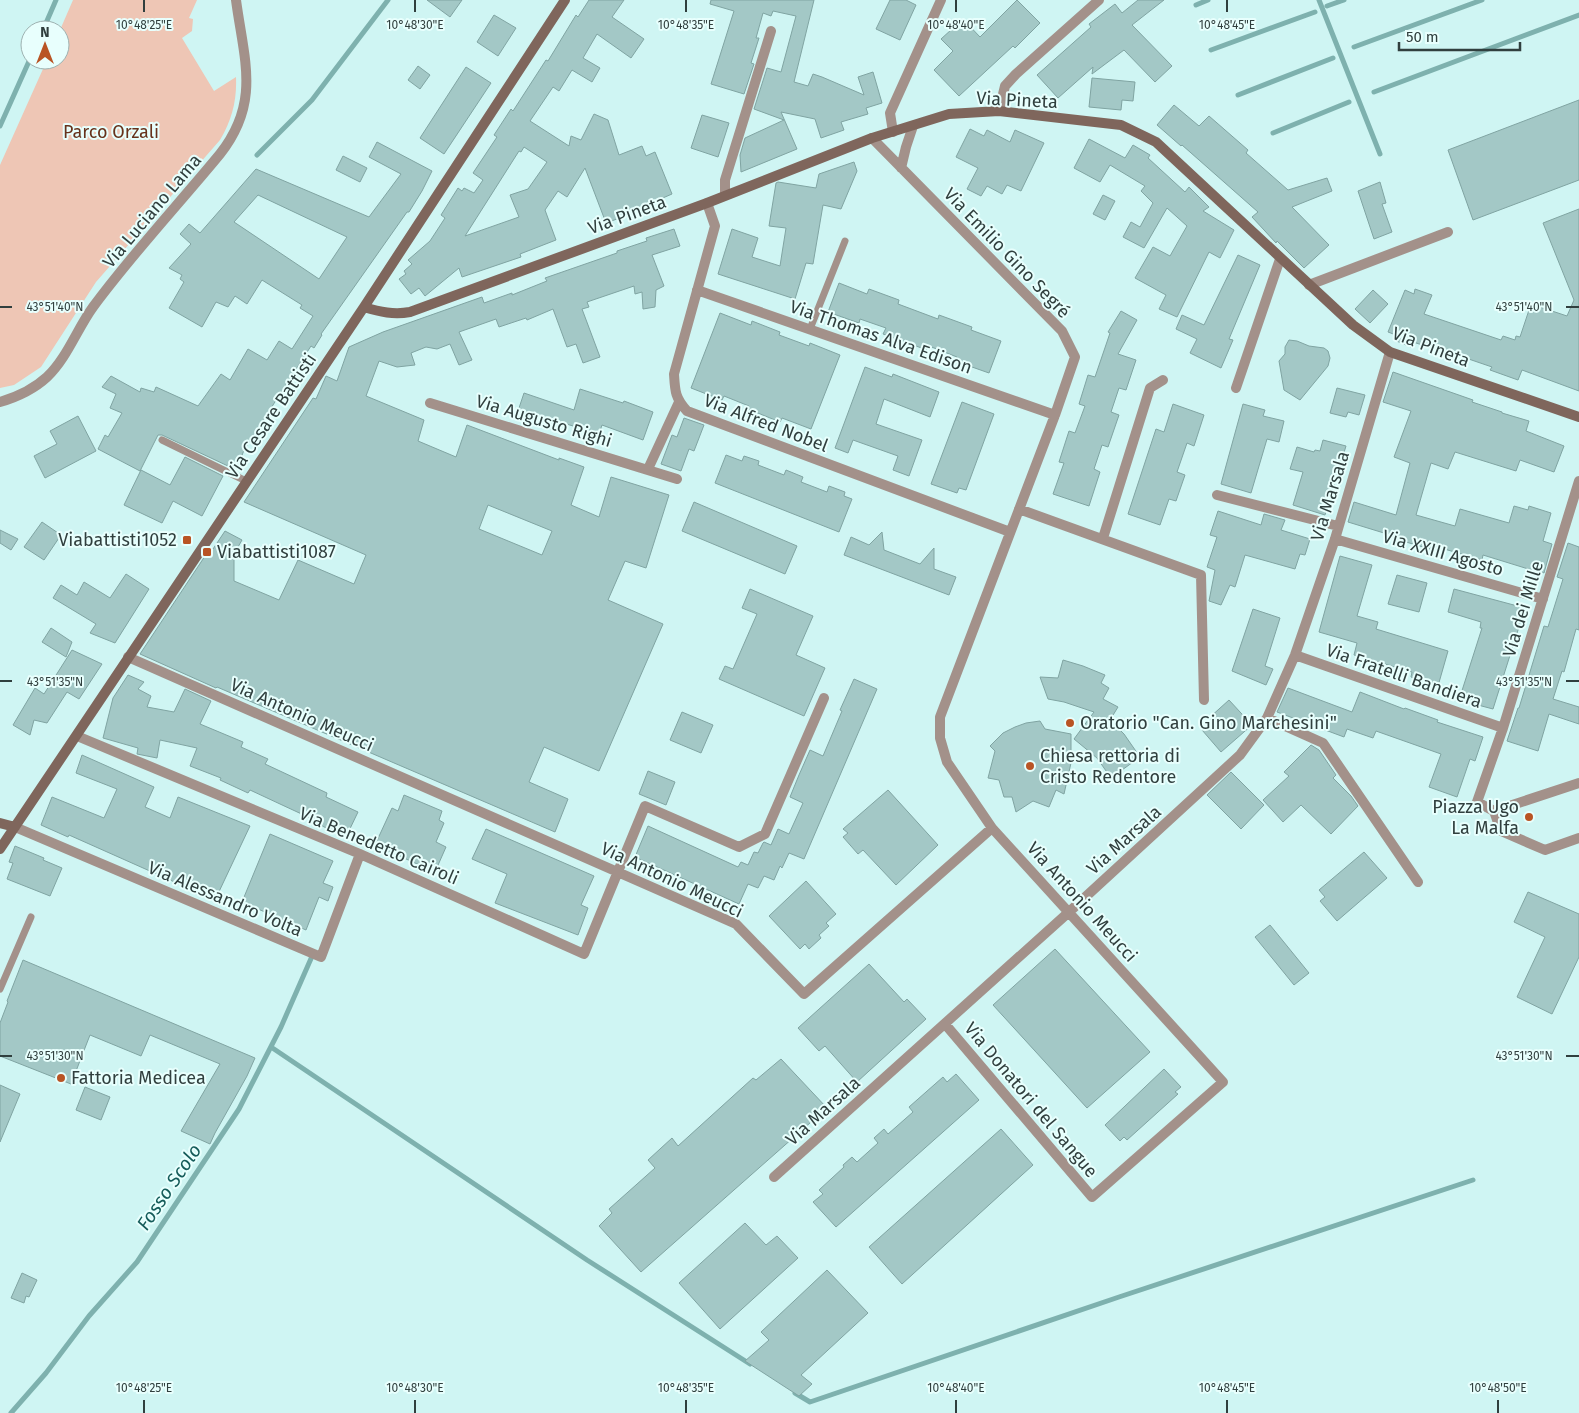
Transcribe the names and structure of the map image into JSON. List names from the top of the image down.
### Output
{
  "streets": {
    "street": [
      "Via Pineta",
      "Via Luciano Lama",
      "Via Emilio Gino Segré",
      "Via Thomas Alva Edison",
      "Via Cesare Battisti",
      "Via Augusto Righi",
      "Via Alfred Nobel",
      "Via Marsala",
      "Via XXIII Agosto",
      "Via dei Mille",
      "Via Fratelli Bandiera",
      "Via Antonio Meucci",
      "Via Benedetto Cairoli",
      "Via Alessandro Volta",
      "Via Donatori del Sangue"
    ]
  },
  "crossings": [
    ["Via Pineta", "Via Emilio Gino Segré"],
    ["Via Pineta", "Via Cesare Battisti"],
    ["Via Pineta", "Via Alfred Nobel"],
    ["Via Pineta", "Via Marsala"],
    ["Via Emilio Gino Segré", "Via Thomas Alva Edison"],
    ["Via Emilio Gino Segré", "Via Alfred Nobel"],
    ["Via Emilio Gino Segré", "Via Antonio Meucci"],
    ["Via Thomas Alva Edison", "Via Alfred Nobel"],
    ["Via Cesare Battisti", "Via Antonio Meucci"],
    ["Via Cesare Battisti", "Via Benedetto Cairoli"],
    ["Via Cesare Battisti", "Via Alessandro Volta"],
    ["Via Marsala", "Via XXIII Agosto"],
    ["Via Marsala", "Via Fratelli Bandiera"],
    ["Via Marsala", "Via Antonio Meucci"],
    ["Via Marsala", "Via Donatori del Sangue"],
    ["Via XXIII Agosto", "Via dei Mille"],
    ["Via dei Mille", "Via Fratelli Bandiera"],
    ["Via Antonio Meucci", "Via Benedetto Cairoli"],
    ["Via Antonio Meucci", "Via Donatori del Sangue"],
    ["Via Benedetto Cairoli", "Via Alessandro Volta"]
  ],
  "water": ["Fosso Scolo"],
  "parks": ["Parco Orzali"],
  "places": {
    "transit": ["Viabattisti1052", "Viabattisti1087"],
    "other": [
      "Oratorio \"Can. Gino Marchesini\"",
      "Chiesa rettoria di Cristo Redentore",
      "Piazza Ugo La Malfa",
      "Fattoria Medicea"
    ]
  },
  "scale_bar": "50 m",
  "north": "top",
  "coordinates": [
    "10°48'25\"E",
    "10°48'30\"E",
    "10°48'35\"E",
    "10°48'40\"E",
    "10°48'45\"E",
    "43°51'40\"N",
    "43°51'35\"N",
    "43°51'30\"N",
    "10°48'50\"E"
  ]
}
